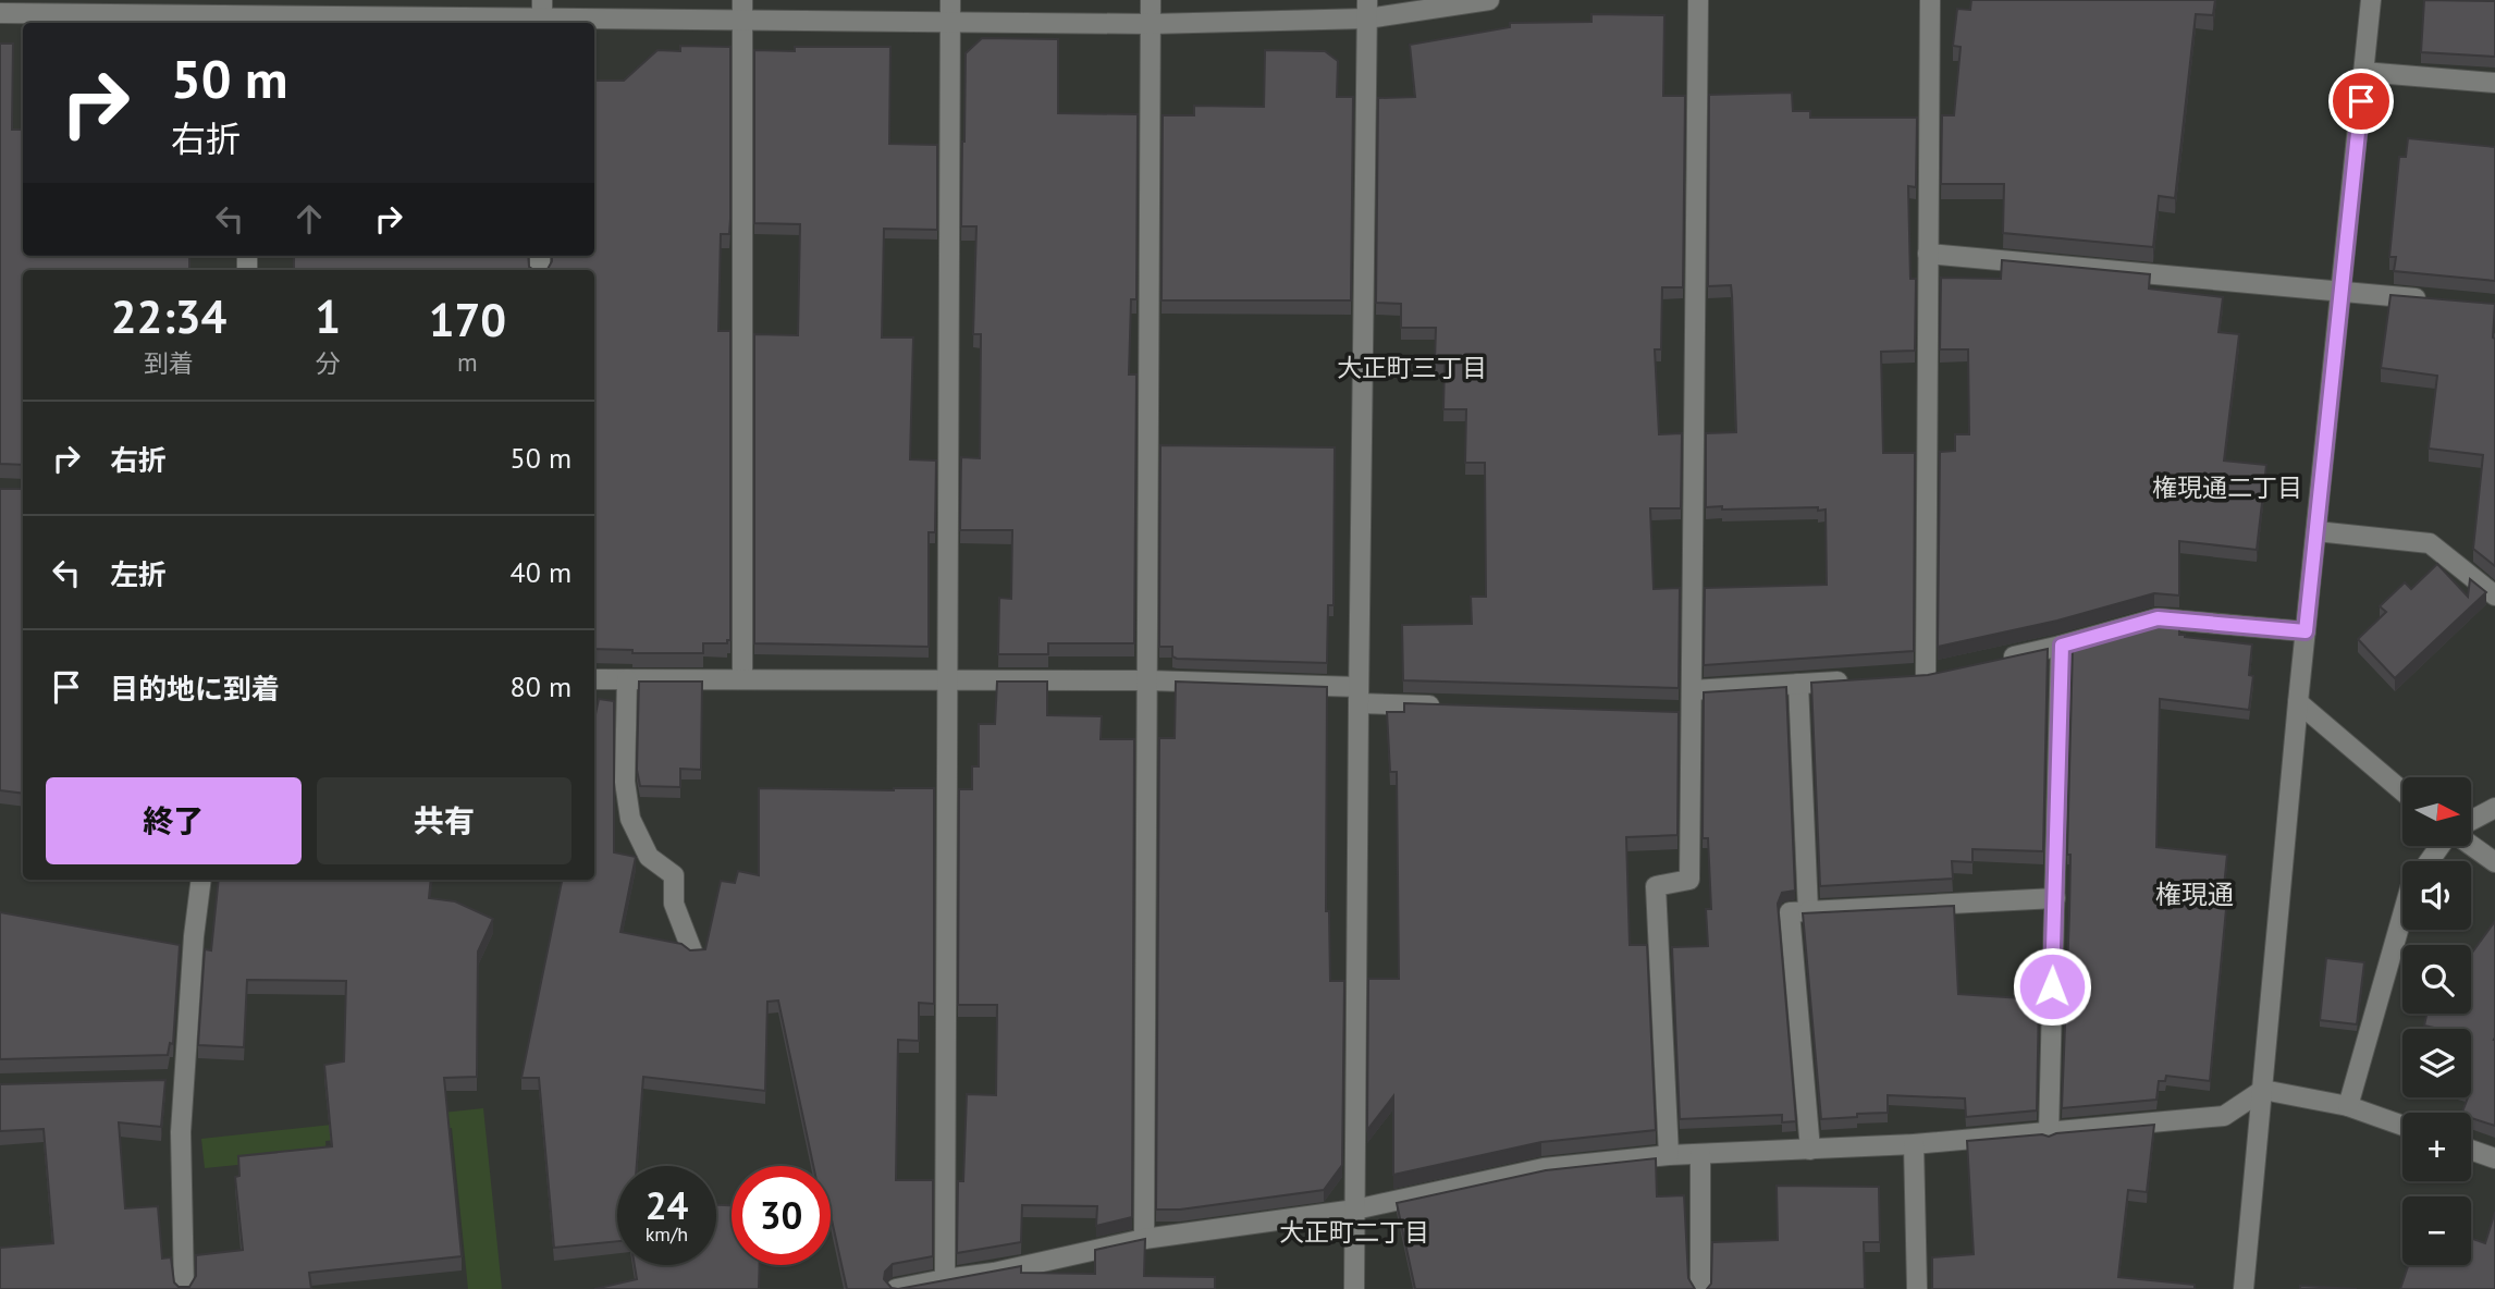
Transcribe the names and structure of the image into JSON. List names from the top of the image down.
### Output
{
  "districts": [
    "大正町三丁目",
    "権現通二丁目",
    "権現通",
    "大正町二丁目"
  ],
  "north": "right",
  "page": {
    "turn": ["50 m", "右折"],
    "eta": [
      "22:34",
      "到着",
      "1",
      "分",
      "170",
      "m"
    ],
    "list": [
      {
        "name": "右折",
        "value": "50 m"
      },
      {
        "name": "左折",
        "value": "40 m"
      },
      {
        "name": "目的地に到着",
        "value": "80 m"
      }
    ],
    "buttons": ["終了", "共有"],
    "map_buttons": ["+", "−"],
    "speed": "24 km/h",
    "limit": "30"
  }
}
